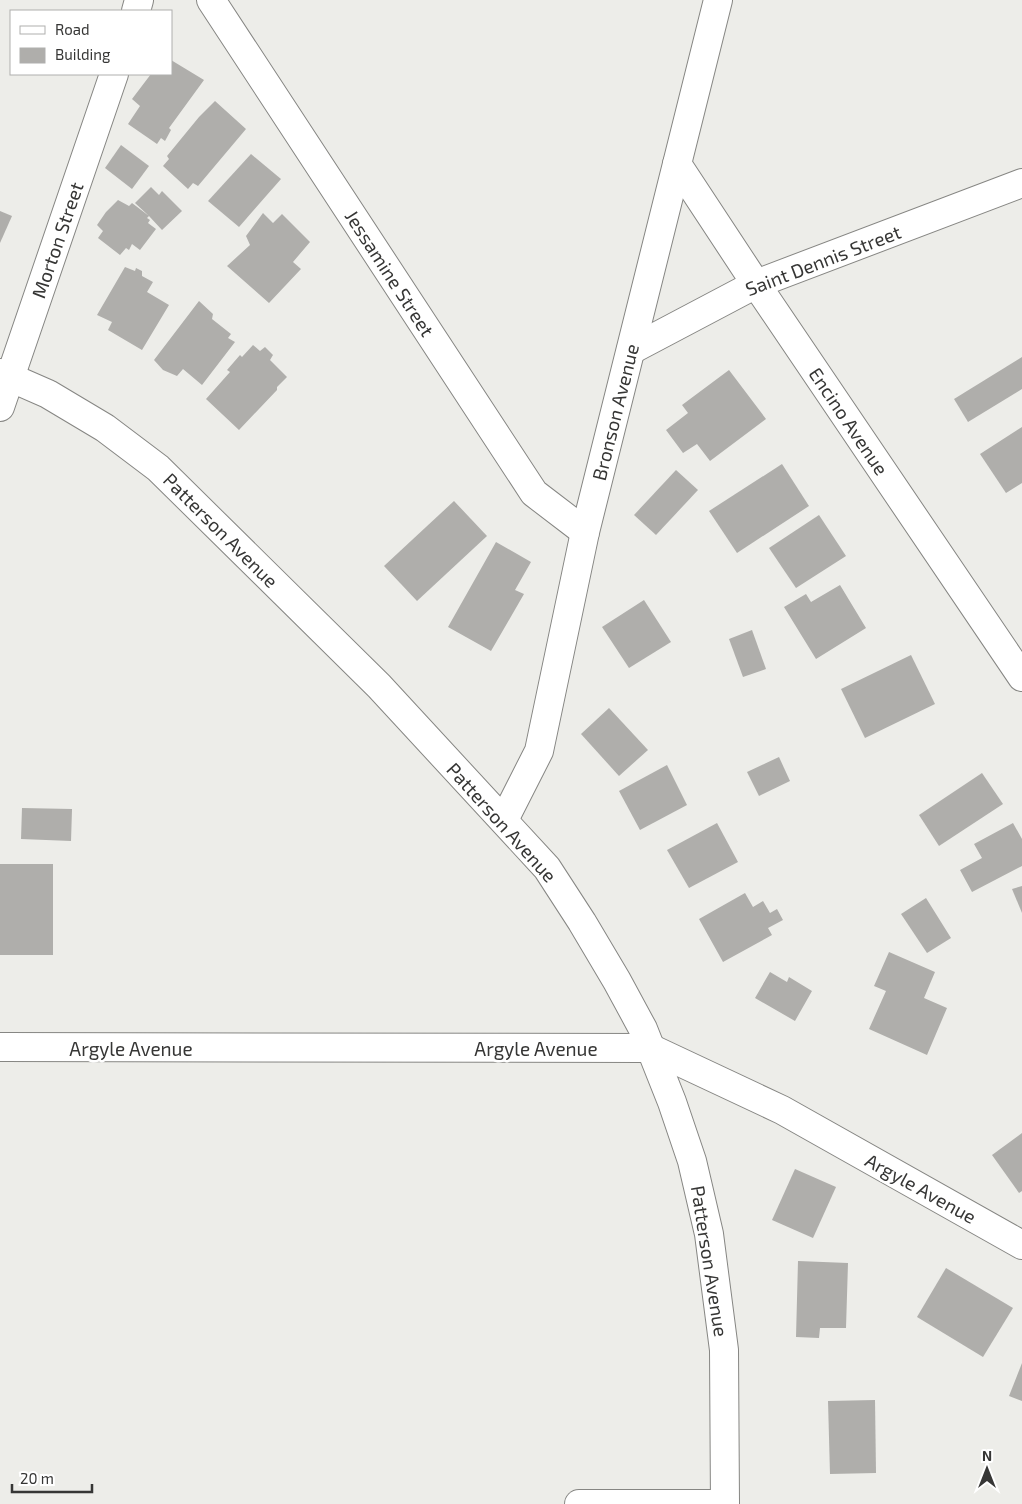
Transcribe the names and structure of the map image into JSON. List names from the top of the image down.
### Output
{
  "streets": {
    "street": [
      "Morton Street",
      "Saint Dennis Street",
      "Jessamine Street",
      "Bronson Avenue",
      "Encino Avenue",
      "Patterson Avenue",
      "Argyle Avenue"
    ]
  },
  "crossings": [
    ["Morton Street", "Patterson Avenue"],
    ["Saint Dennis Street", "Bronson Avenue"],
    ["Saint Dennis Street", "Encino Avenue"],
    ["Jessamine Street", "Bronson Avenue"],
    ["Bronson Avenue", "Encino Avenue"],
    ["Bronson Avenue", "Patterson Avenue"],
    ["Patterson Avenue", "Argyle Avenue"]
  ],
  "legend": ["Road", "Building"],
  "scale_bar": "20 m",
  "north": "top"
}
